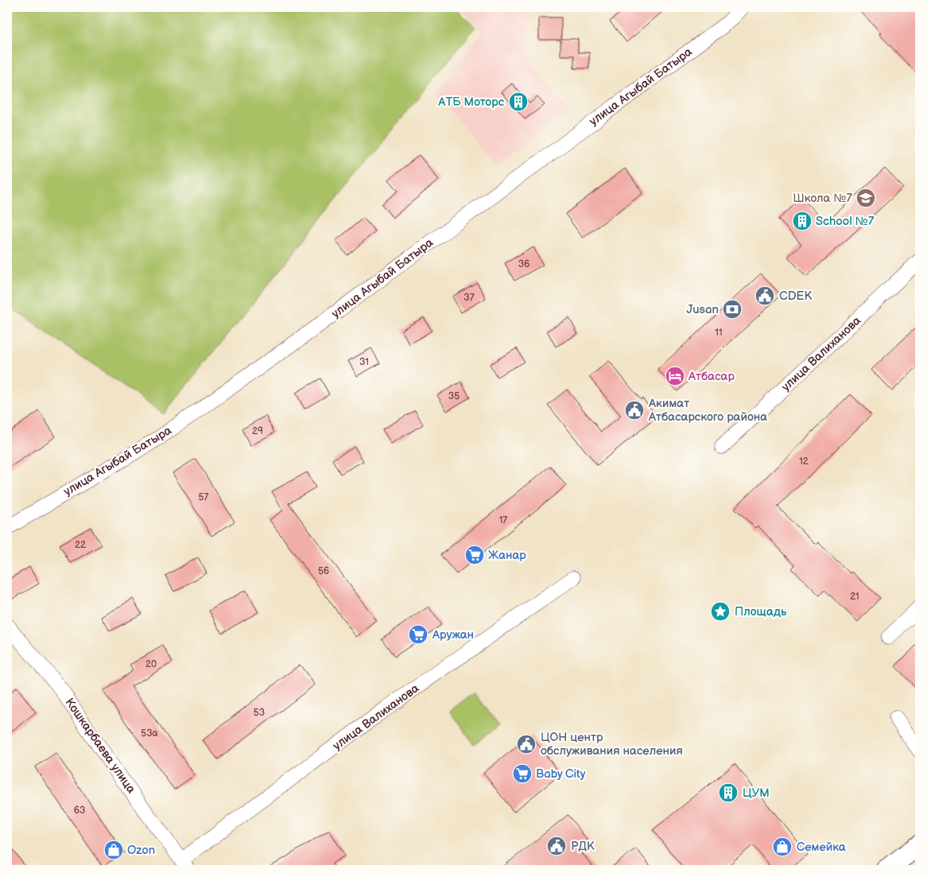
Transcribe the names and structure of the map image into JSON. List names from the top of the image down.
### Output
{
  "streets": {
    "street": ["улица Агыбай Батыра", "улица Валиханова", "Кошкарбаева улица"]
  },
  "crossings": [
    ["улица Валиханова", "Кошкарбаева улица"]
  ],
  "places": {
    "building": ["АТБ Моторс", "School №7", "ЦУМ"],
    "school or university": ["Школа №7"],
    "public building": [
      "CDEK",
      "Акимат Атбасарского района",
      "ЦОН центр обслуживания населения",
      "РДК"
    ],
    "bank": ["Jusan"],
    "hotel": ["Атбасар"],
    "supermarket": ["Жанар", "Аружан", "Baby City"],
    "place": ["Площадь"],
    "shop": ["Семейка", "Ozon"]
  },
  "house_numbers": [
    "36",
    "37",
    "11",
    "31",
    "35",
    "29",
    "12",
    "57",
    "17",
    "22",
    "56",
    "21",
    "20",
    "53",
    "53а",
    "63"
  ]
}
